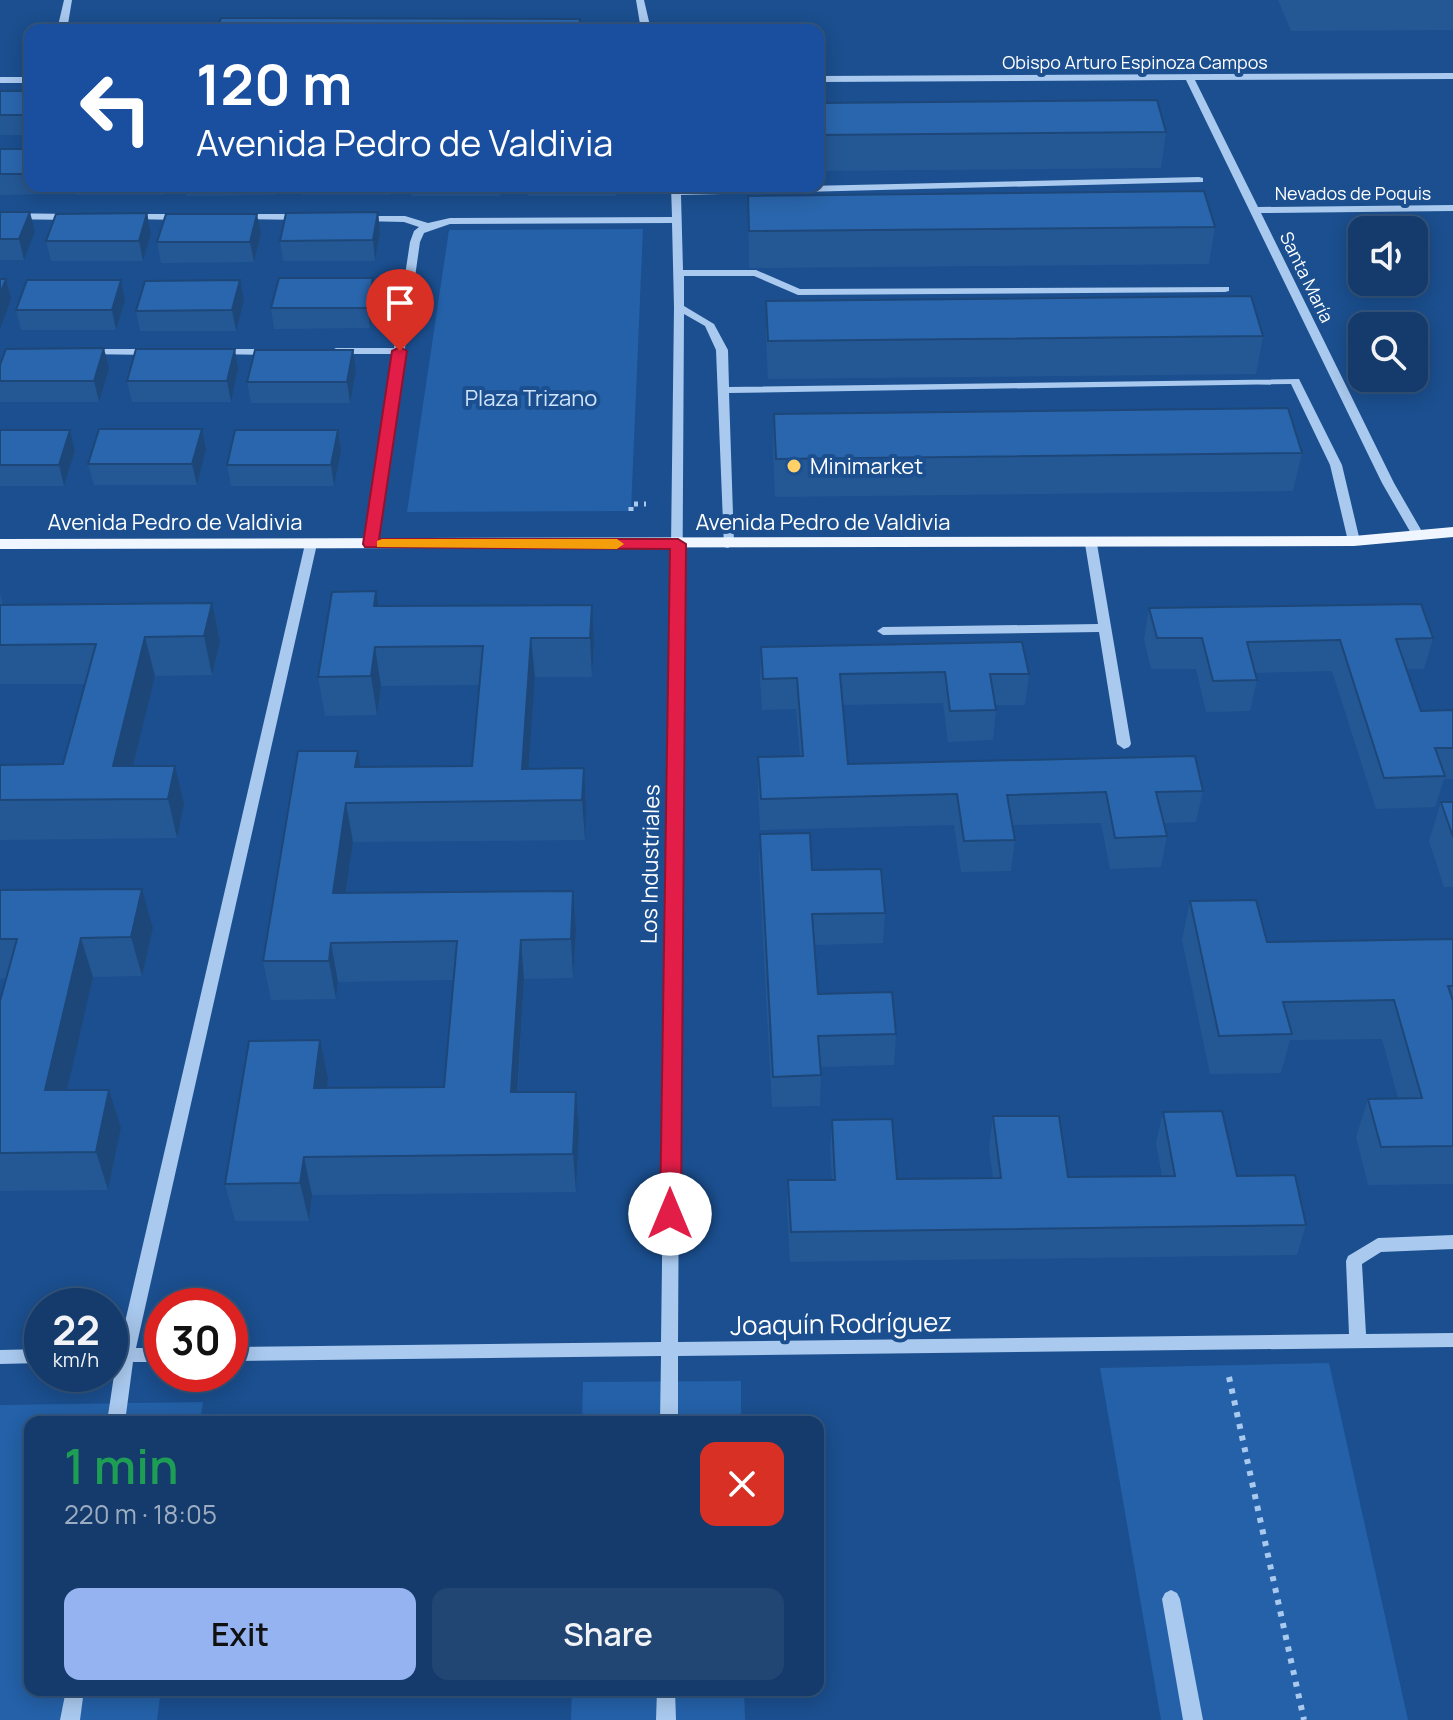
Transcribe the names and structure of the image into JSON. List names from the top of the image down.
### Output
{
  "streets": {
    "main road": ["Avenida Pedro de Valdivia"],
    "street": [
      "Obispo Arturo Espinoza Campos",
      "Nevados de Poquis",
      "Santa María",
      "Los Industriales",
      "Joaquín Rodríguez"
    ]
  },
  "crossings": [
    ["Obispo Arturo Espinoza Campos", "Santa María"],
    ["Nevados de Poquis", "Santa María"],
    ["Santa María", "Avenida Pedro de Valdivia"],
    ["Avenida Pedro de Valdivia", "Los Industriales"],
    ["Los Industriales", "Joaquín Rodríguez"]
  ],
  "parks": ["Plaza Trizano"],
  "places": ["Minimarket"],
  "page": {
    "turn": ["120 m", "Avenida Pedro de Valdivia"],
    "speed": "22 km/h",
    "limit": "30",
    "heading": ["1 min", "220 m · 18:05"],
    "buttons": ["Exit", "Share"]
  }
}
